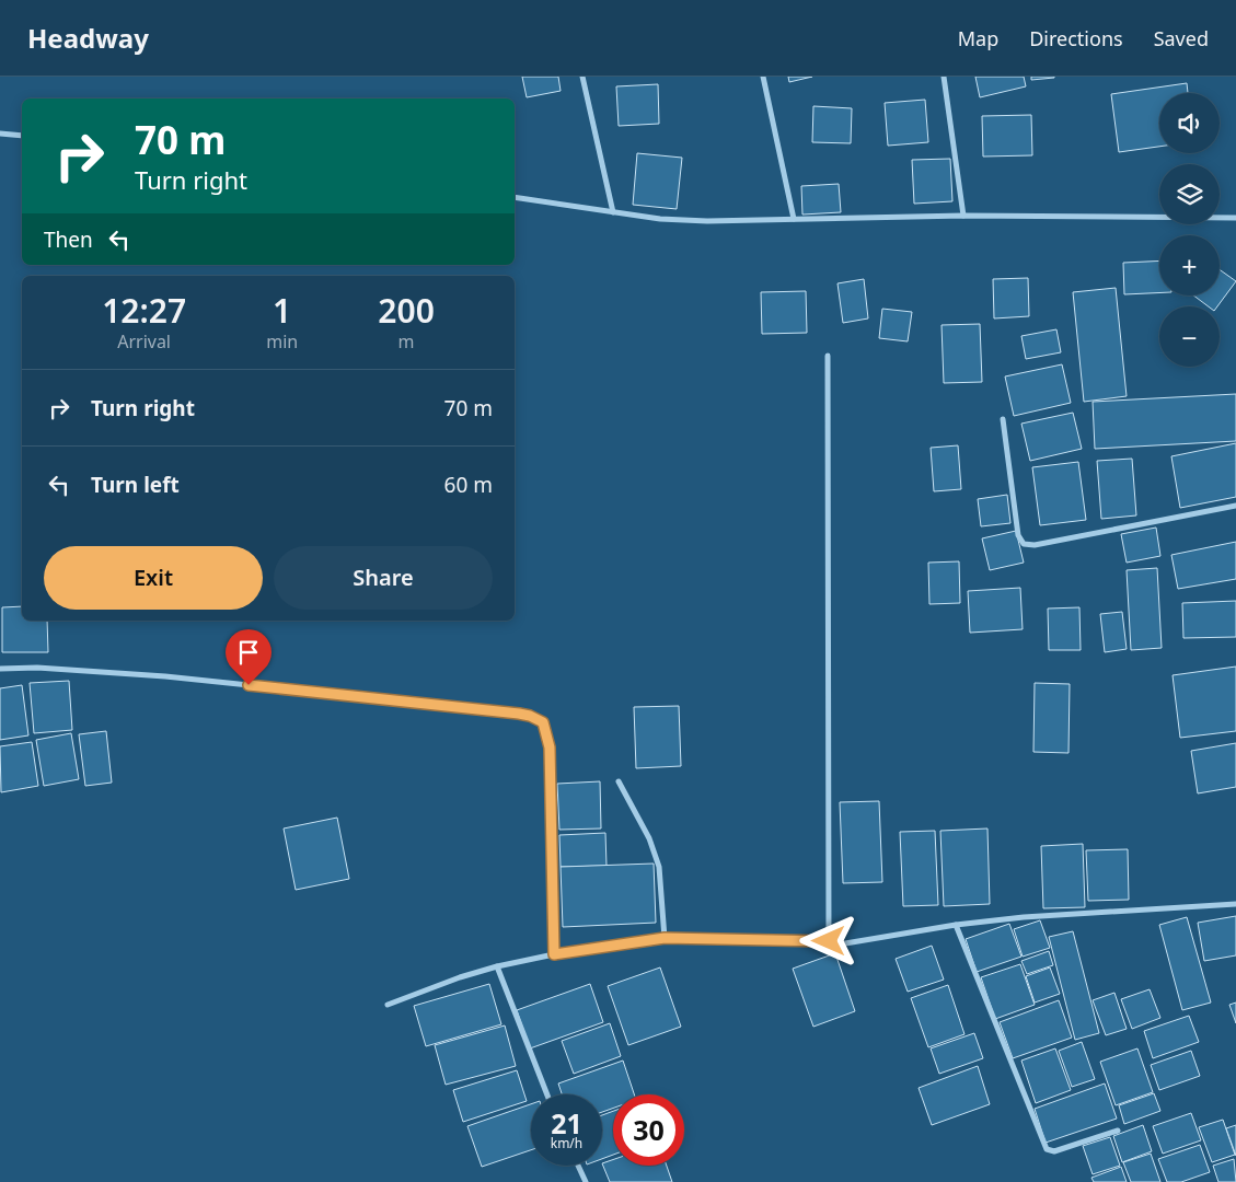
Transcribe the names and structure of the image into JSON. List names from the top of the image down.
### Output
{
  "page": {
    "header": "Headway",
    "nav": ["Map", "Directions", "Saved"],
    "map_buttons": ["+", "−"],
    "turn": ["70 m", "Turn right"],
    "then": "Then",
    "eta": [
      "12:27",
      "Arrival",
      "1",
      "min",
      "200",
      "m"
    ],
    "list": [
      {
        "name": "Turn right",
        "value": "70 m"
      },
      {
        "name": "Turn left",
        "value": "60 m"
      }
    ],
    "buttons": ["Exit", "Share"],
    "speed": "21 km/h",
    "limit": "30"
  }
}
